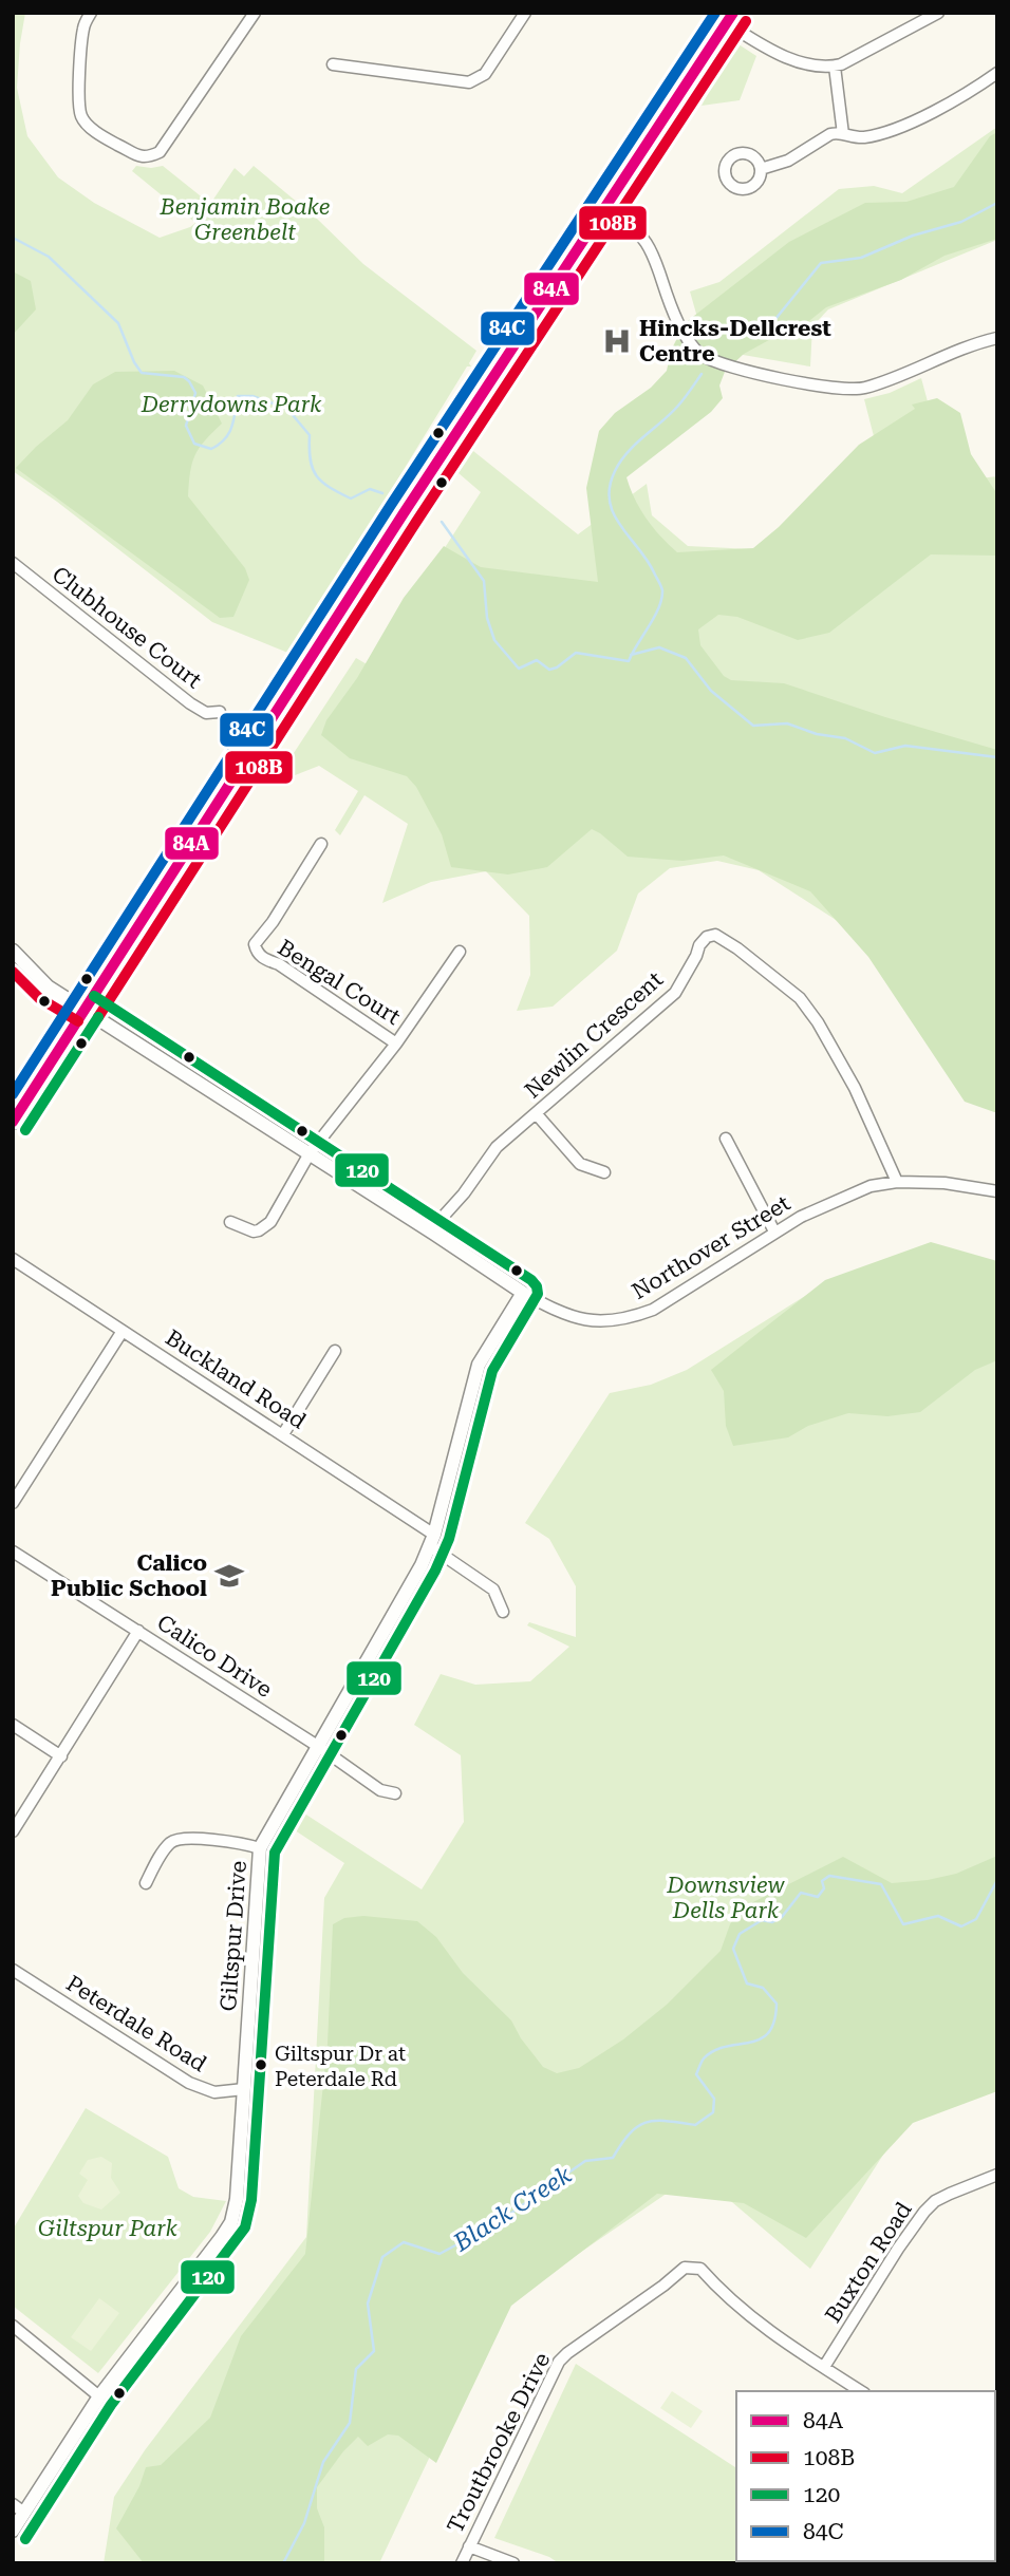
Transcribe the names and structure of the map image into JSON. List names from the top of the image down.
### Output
{
  "streets": {
    "street": [
      "Clubhouse Court",
      "Bengal Court",
      "Newlin Crescent",
      "Northover Street",
      "Buckland Road",
      "Calico Drive",
      "Giltspur Drive",
      "Peterdale Road",
      "Buxton Road",
      "Troutbrooke Drive"
    ]
  },
  "crossings": [
    ["Newlin Crescent", "Northover Street"],
    ["Northover Street", "Giltspur Drive"],
    ["Buckland Road", "Giltspur Drive"],
    ["Calico Drive", "Giltspur Drive"],
    ["Giltspur Drive", "Peterdale Road"],
    ["Buxton Road", "Troutbrooke Drive"]
  ],
  "water": ["Black Creek"],
  "parks": [
    "Benjamin Boake Greenbelt",
    "Derrydowns Park",
    "Downsview Dells Park",
    "Giltspur Park"
  ],
  "places": {
    "hospital": ["Hincks-Dellcrest Centre"],
    "school or university": ["Calico Public School"],
    "other": ["Giltspur Dr at Peterdale Rd"]
  },
  "lines": [
    "transit line 84A",
    "transit line 84C",
    "transit line 108B",
    "transit line 120"
  ],
  "legend": [
    "84A",
    "108B",
    "120",
    "84C"
  ]
}
